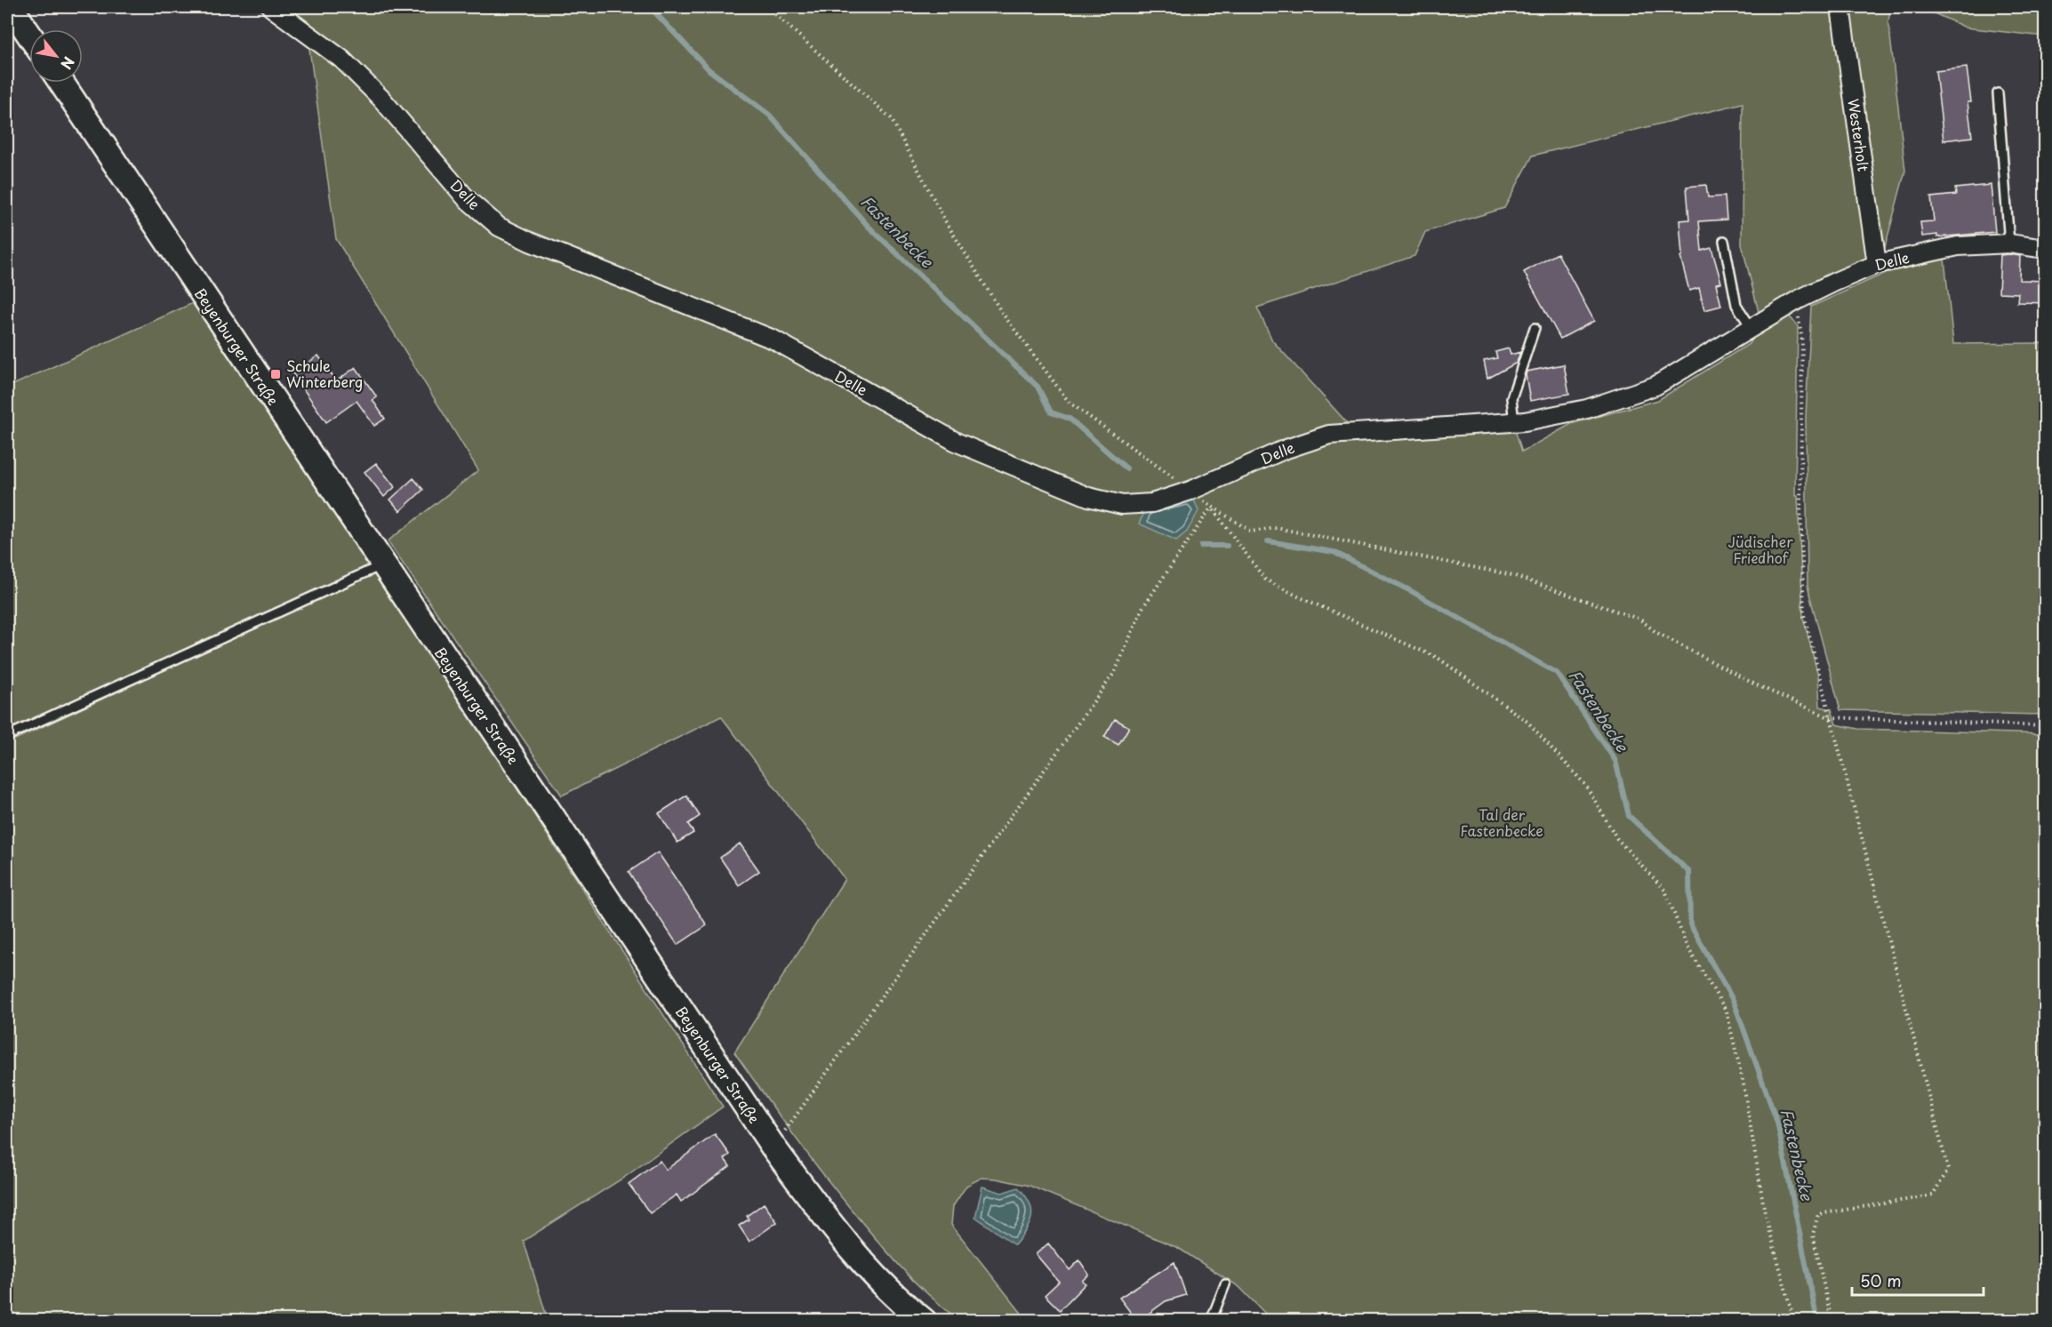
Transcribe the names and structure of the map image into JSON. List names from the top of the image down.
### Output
{
  "streets": {
    "main road": ["Beyenburger Straße"],
    "street": ["Westerholt", "Delle"]
  },
  "crossings": [
    ["Westerholt", "Delle"]
  ],
  "water": ["Fastenbecke"],
  "parks": ["Jüdischer Friedhof", "Tal der Fastenbecke"],
  "places": {
    "transit": ["Schule Winterberg"]
  },
  "scale_bar": "50 m",
  "north": "bottom right"
}
